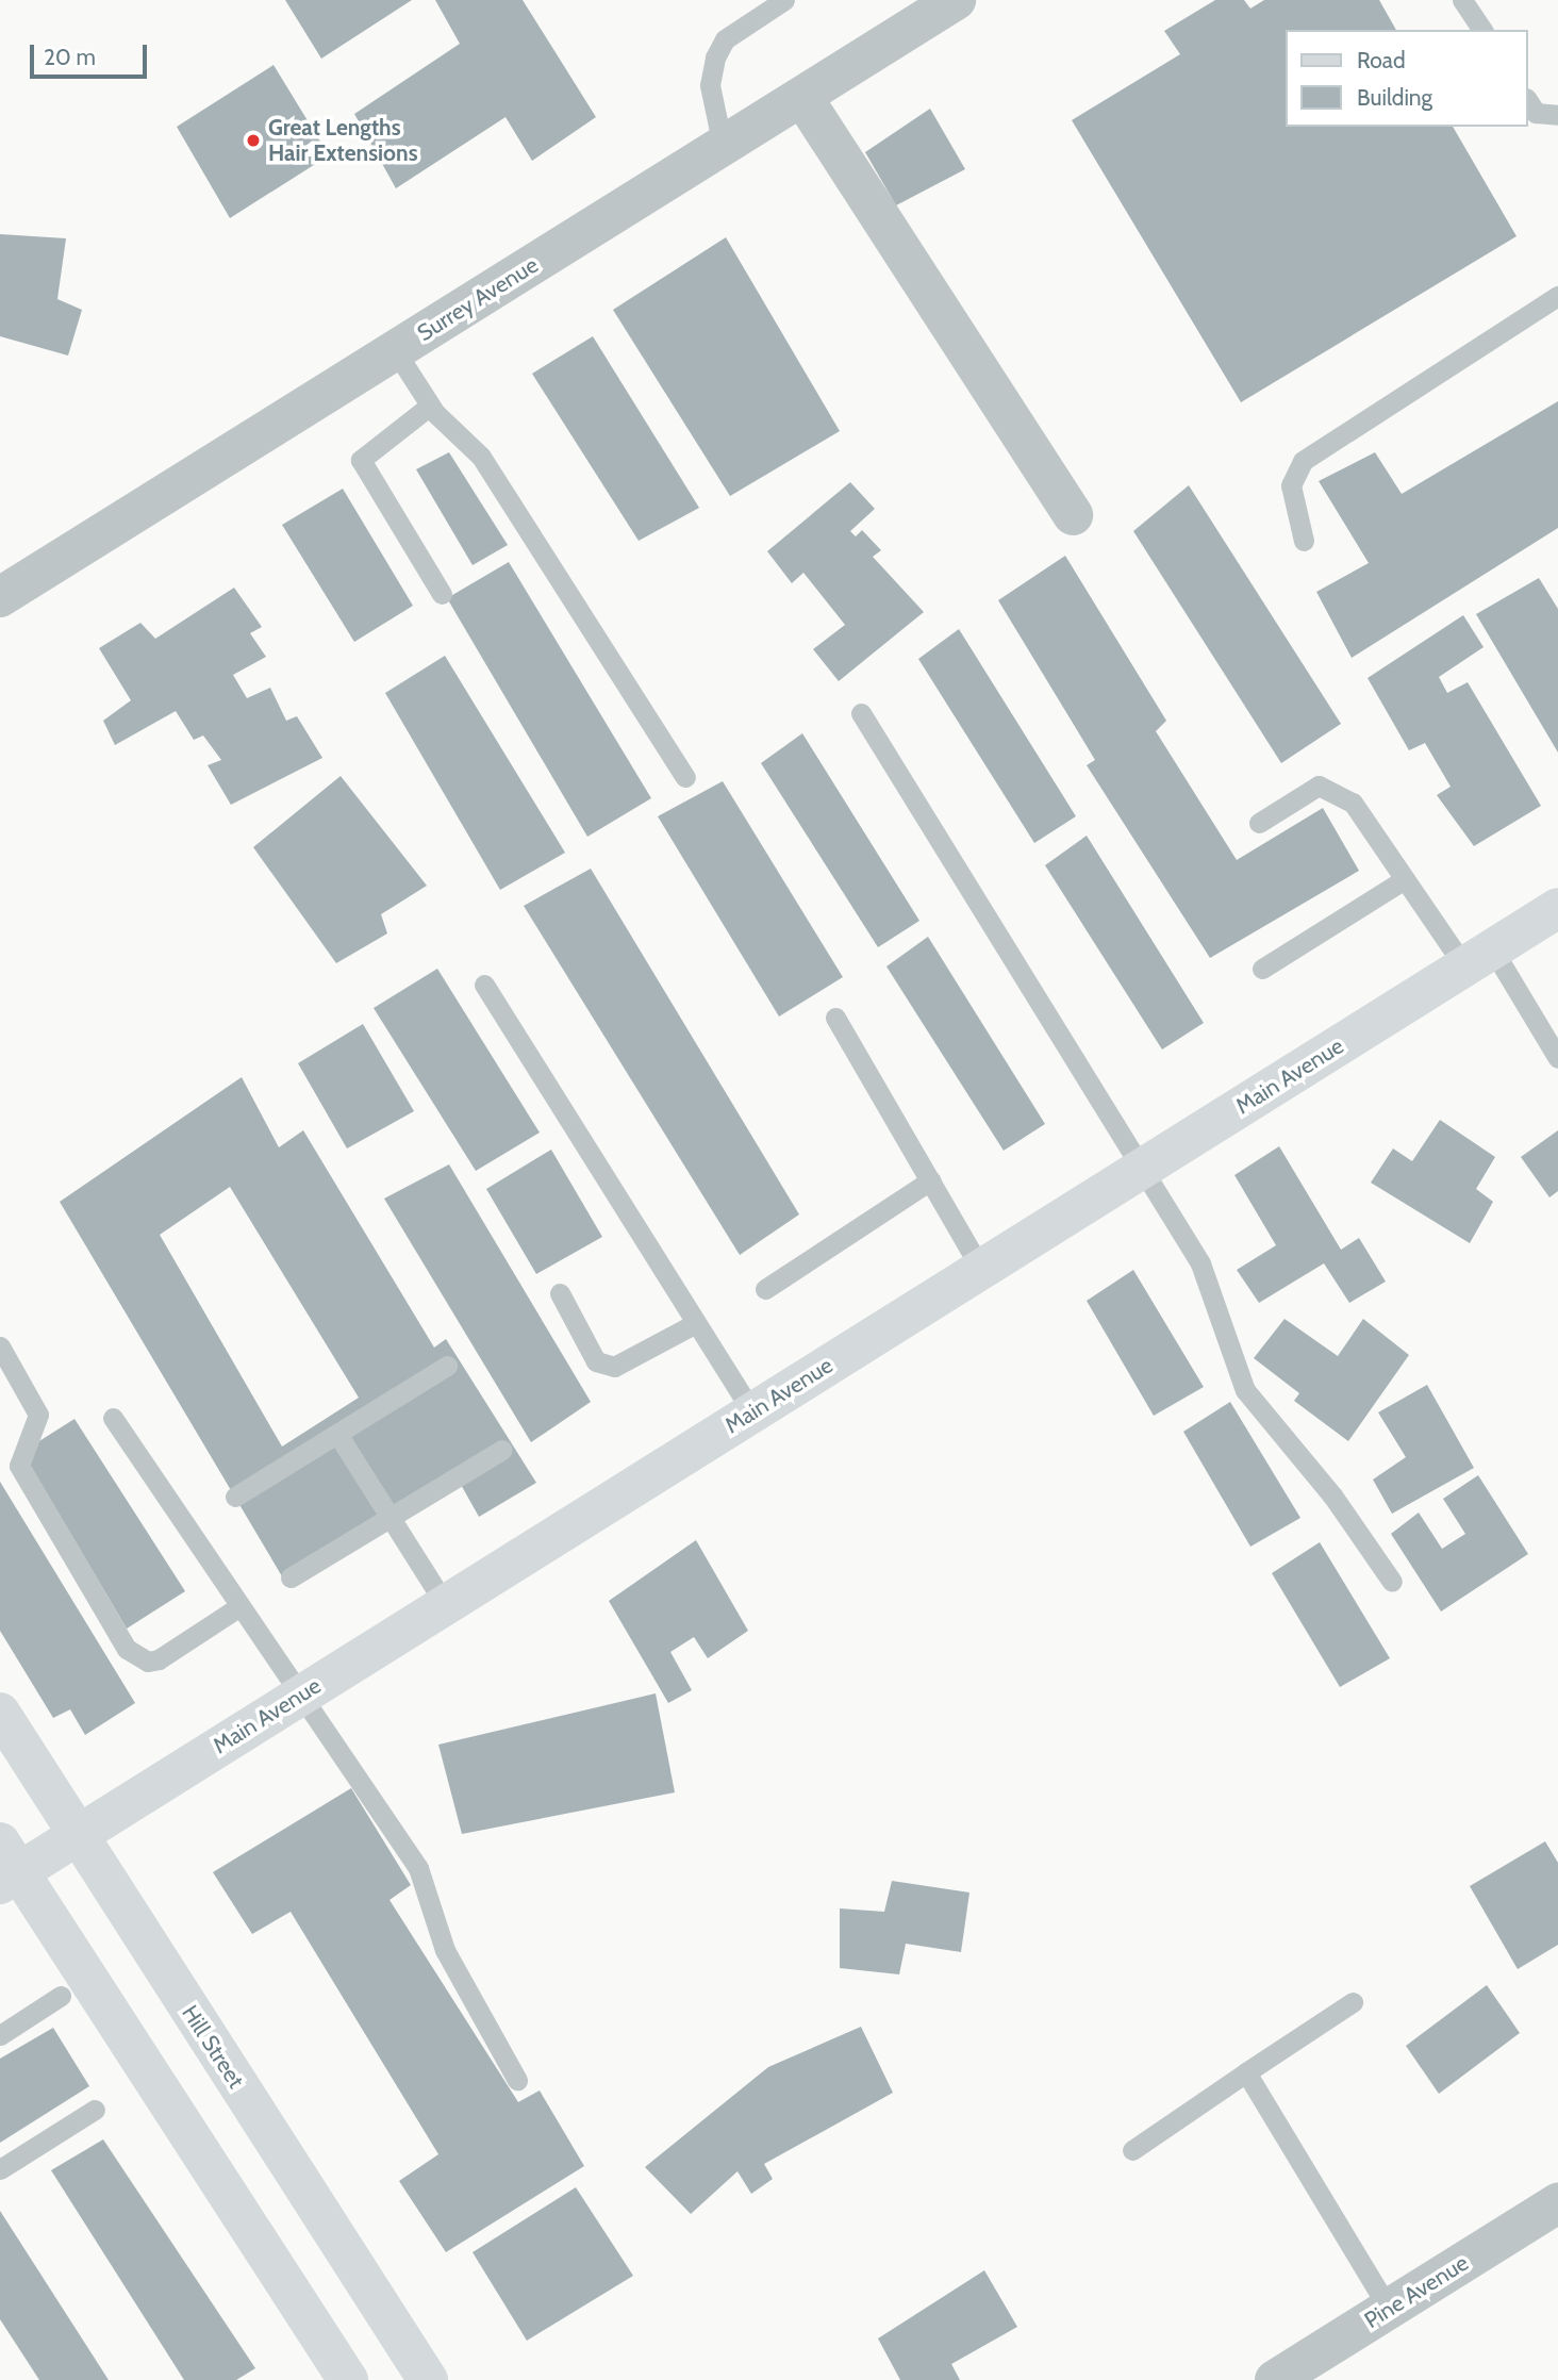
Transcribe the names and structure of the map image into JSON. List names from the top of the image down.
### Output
{
  "streets": {
    "street": [
      "Surrey Avenue",
      "Main Avenue",
      "Hill Street",
      "Pine Avenue"
    ]
  },
  "crossings": [
    ["Main Avenue", "Hill Street"]
  ],
  "places": ["Great Lengths Hair Extensions"],
  "legend": ["Road", "Building"],
  "scale_bar": "20 m"
}
